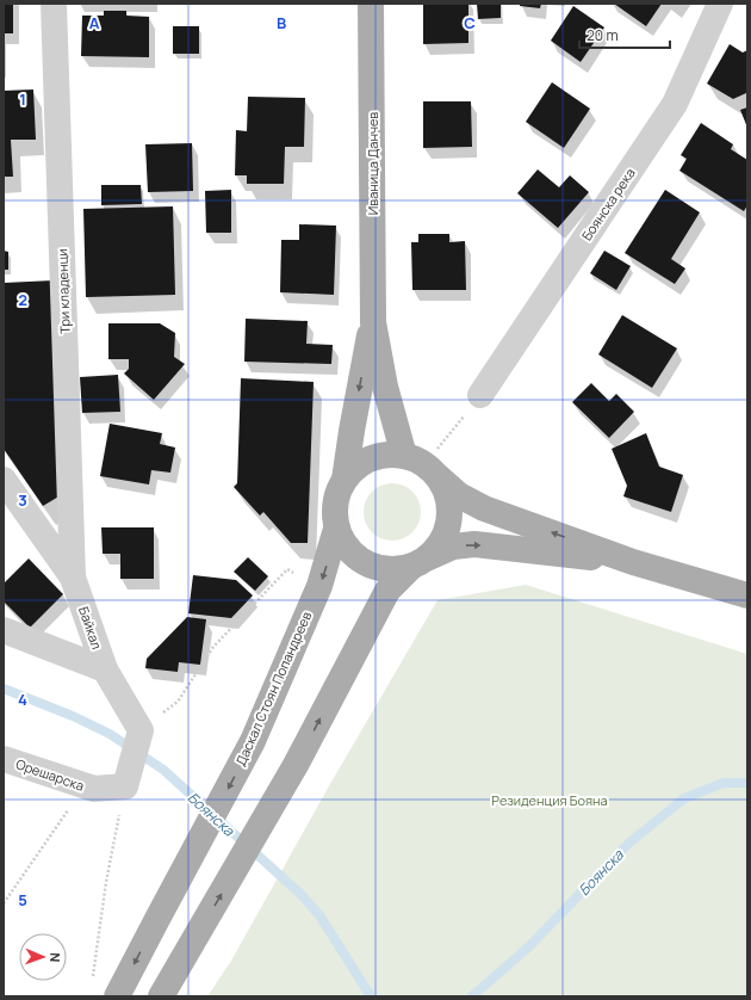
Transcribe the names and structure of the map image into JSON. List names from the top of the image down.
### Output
{
  "streets": {
    "main road": ["Иваница Данчев", "Даскал Стоян Попандреев"],
    "street": [
      "Боянска река",
      "Три кладенци",
      "Байкал",
      "Орешарска"
    ]
  },
  "crossings": [
    ["Иваница Данчев", "Даскал Стоян Попандреев"],
    ["Три кладенци", "Байкал"]
  ],
  "water": ["Боянска"],
  "parks": ["Резиденция Бояна"],
  "scale_bar": "20 m",
  "north": "right",
  "grid": {
    "columns": ["A", "B", "C"],
    "rows": [
      "1",
      "2",
      "3",
      "4",
      "5"
    ]
  }
}
